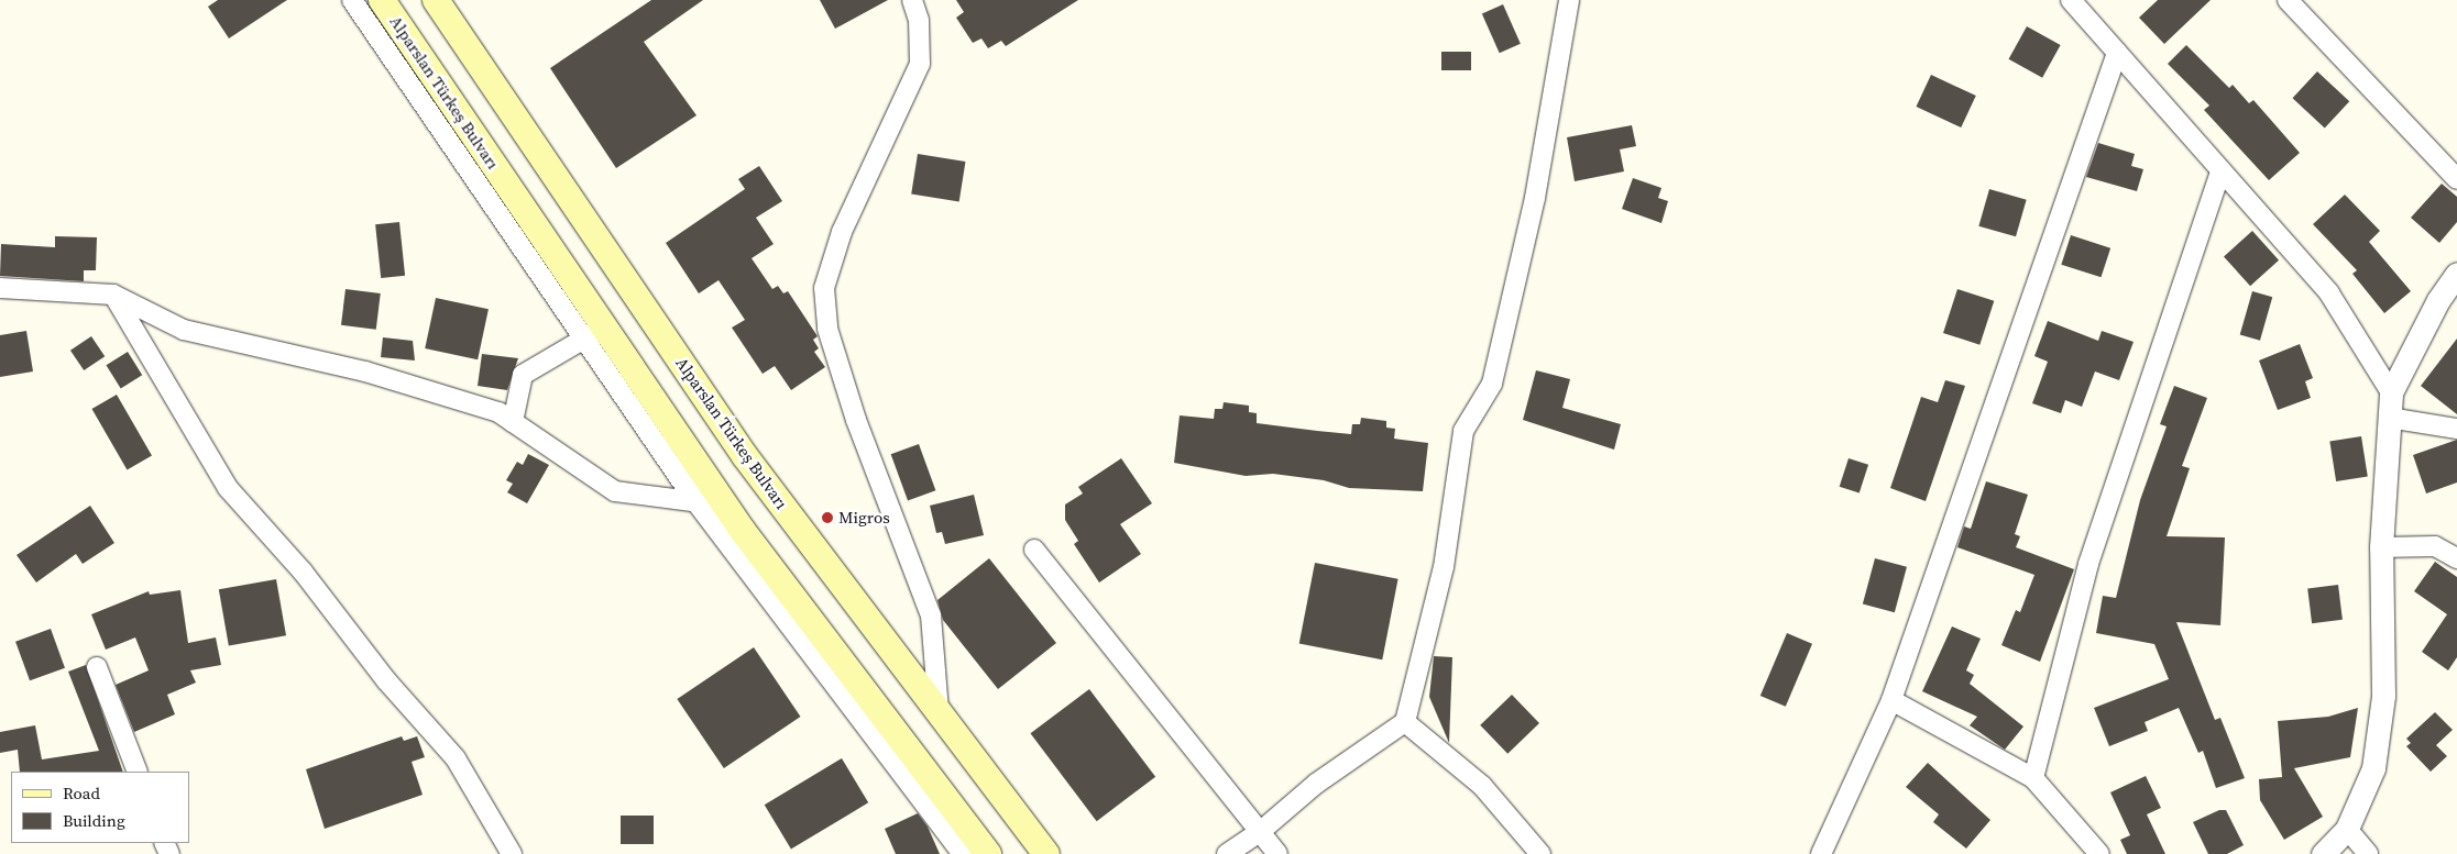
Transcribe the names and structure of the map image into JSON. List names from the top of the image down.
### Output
{
  "streets": {
    "main road": ["Alparslan Türkeş Bulvarı"]
  },
  "places": ["Migros"],
  "legend": ["Road", "Building"]
}
